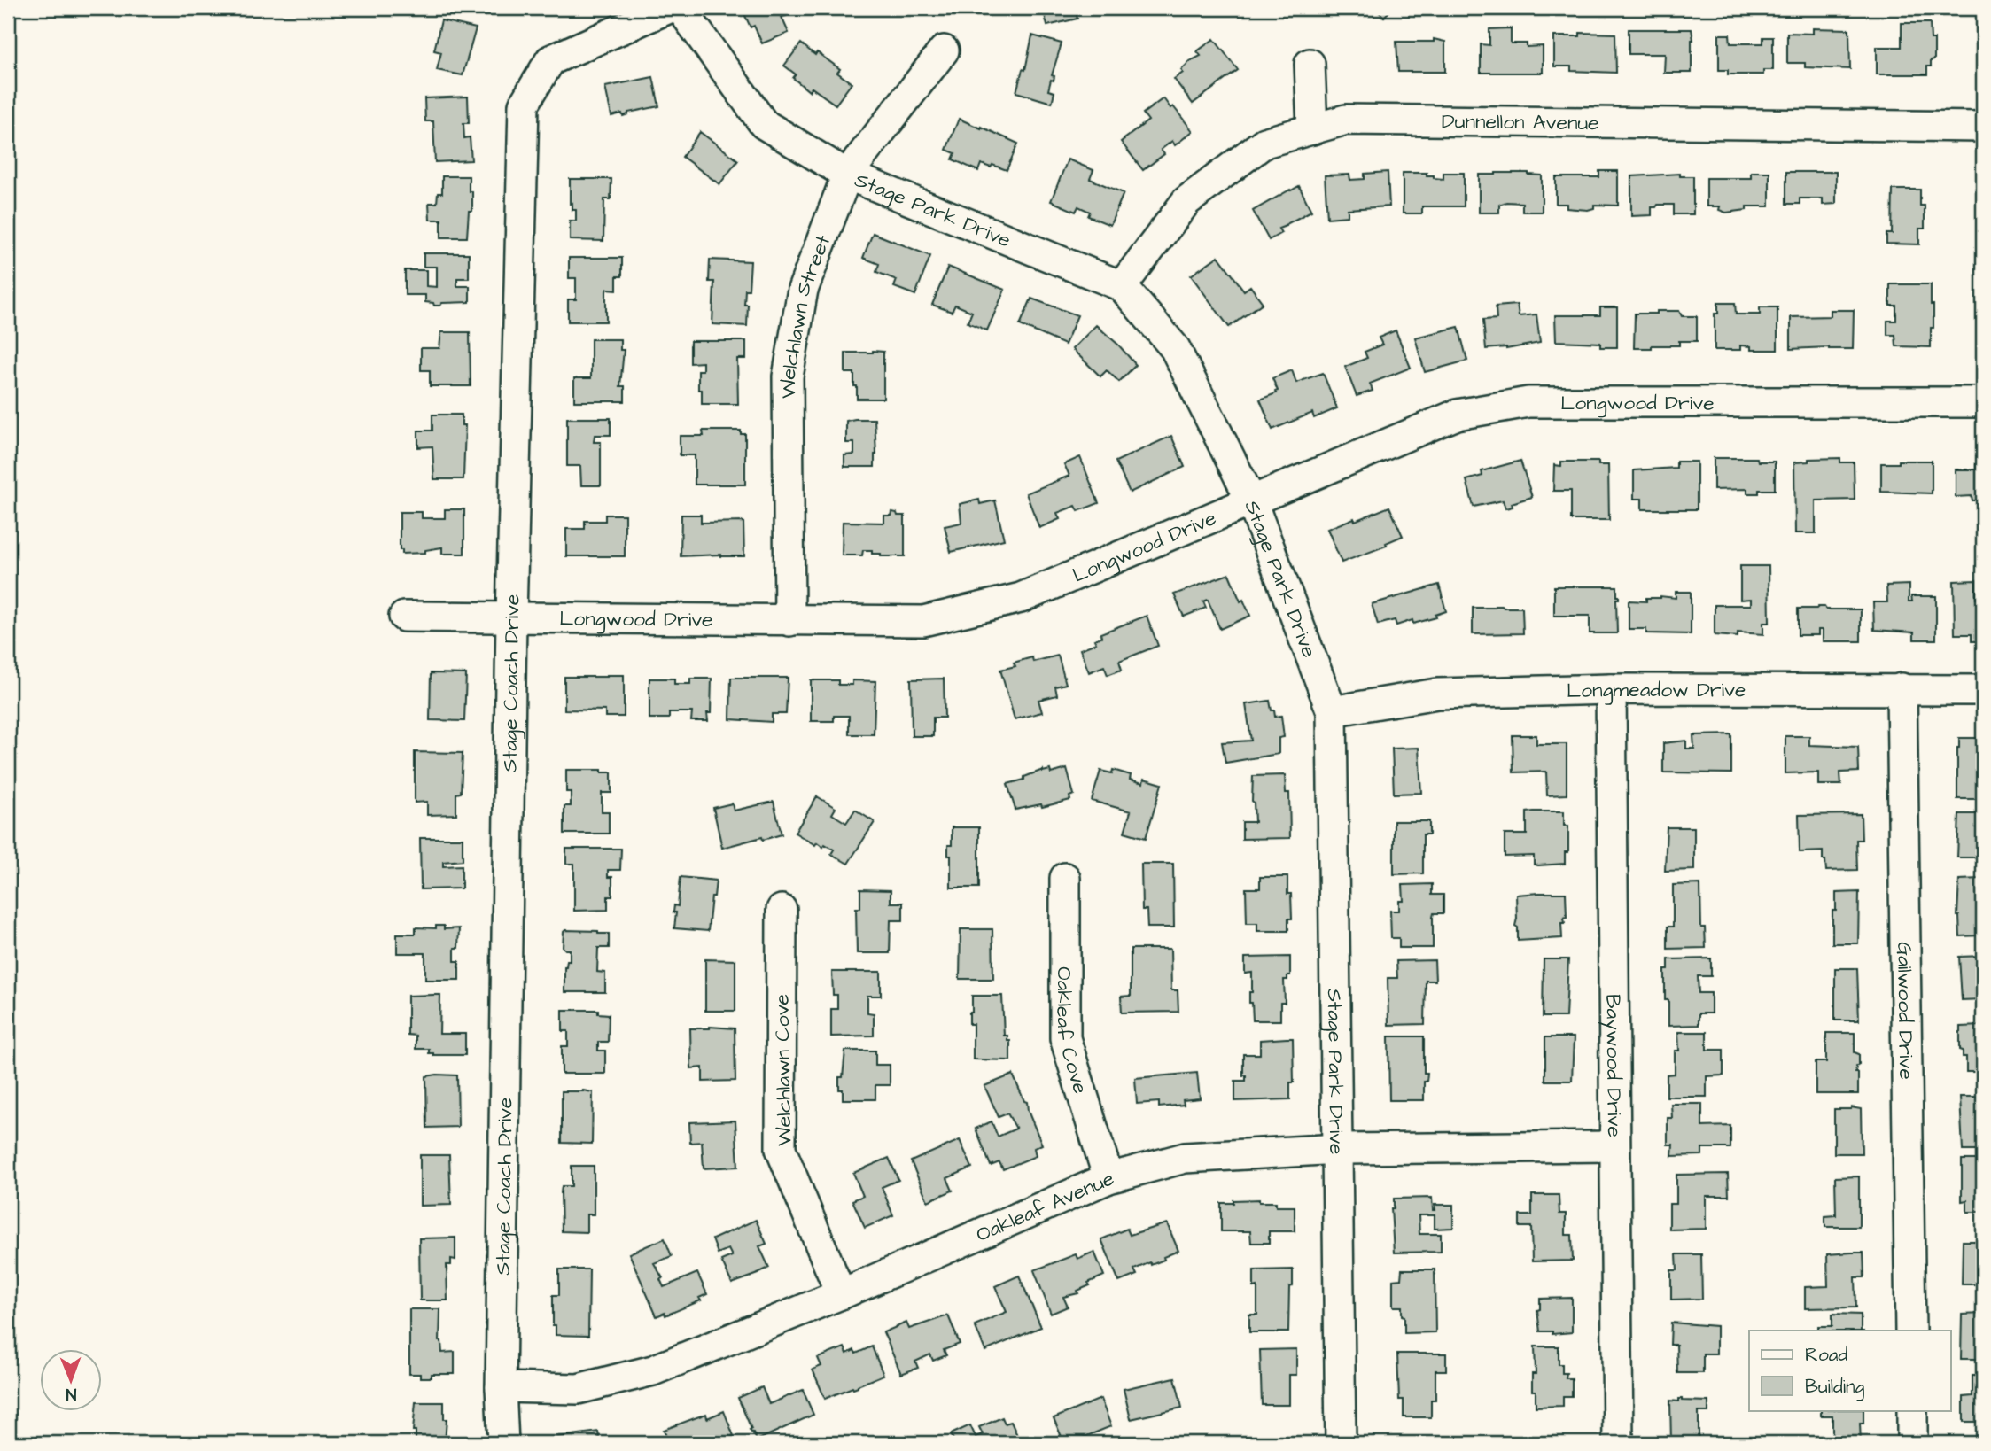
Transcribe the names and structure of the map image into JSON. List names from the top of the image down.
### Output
{
  "streets": {
    "street": [
      "Dunnellon Avenue",
      "Stage Park Drive",
      "Welchlawn Street",
      "Longwood Drive",
      "Stage Coach Drive",
      "Longmeadow Drive",
      "Gailwood Drive",
      "Oakleaf Cove",
      "Baywood Drive",
      "Welchlawn Cove",
      "Oakleaf Avenue"
    ]
  },
  "crossings": [
    ["Dunnellon Avenue", "Stage Park Drive"],
    ["Stage Park Drive", "Welchlawn Street"],
    ["Stage Park Drive", "Longwood Drive"],
    ["Stage Park Drive", "Longmeadow Drive"],
    ["Stage Park Drive", "Oakleaf Avenue"],
    ["Welchlawn Street", "Longwood Drive"],
    ["Longwood Drive", "Stage Coach Drive"],
    ["Stage Coach Drive", "Oakleaf Avenue"],
    ["Longmeadow Drive", "Gailwood Drive"],
    ["Longmeadow Drive", "Baywood Drive"],
    ["Oakleaf Cove", "Oakleaf Avenue"],
    ["Baywood Drive", "Oakleaf Avenue"],
    ["Welchlawn Cove", "Oakleaf Avenue"]
  ],
  "legend": ["Road", "Building"],
  "north": "bottom"
}
